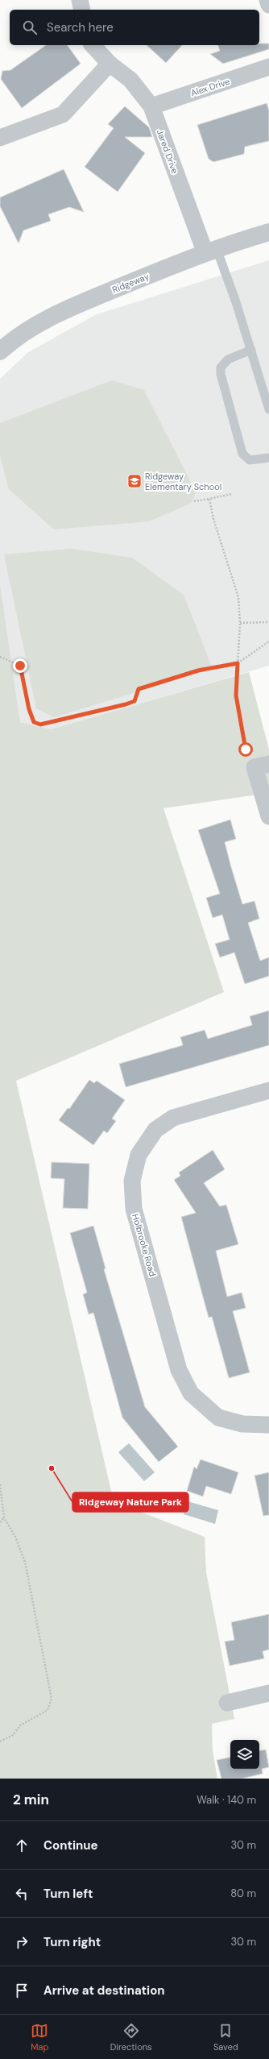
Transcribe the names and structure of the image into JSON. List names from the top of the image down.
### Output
{
  "streets": {
    "street": [
      "Alex Drive",
      "Jared Drive",
      "Ridgeway",
      "Holbrooke Road"
    ]
  },
  "crossings": [
    ["Alex Drive", "Jared Drive"],
    ["Jared Drive", "Ridgeway"]
  ],
  "places": {
    "school or university": ["Ridgeway Elementary School"],
    "other": ["Ridgeway Nature Park"]
  },
  "page": {
    "search": "Search here",
    "heading": ["2 min", "Walk · 140 m"],
    "list": [
      ["Continue", "30 m"],
      ["Turn left", "80 m"],
      ["Turn right", "30 m"],
      "Arrive at destination"
    ],
    "nav": ["Map", "Directions", "Saved"]
  }
}
